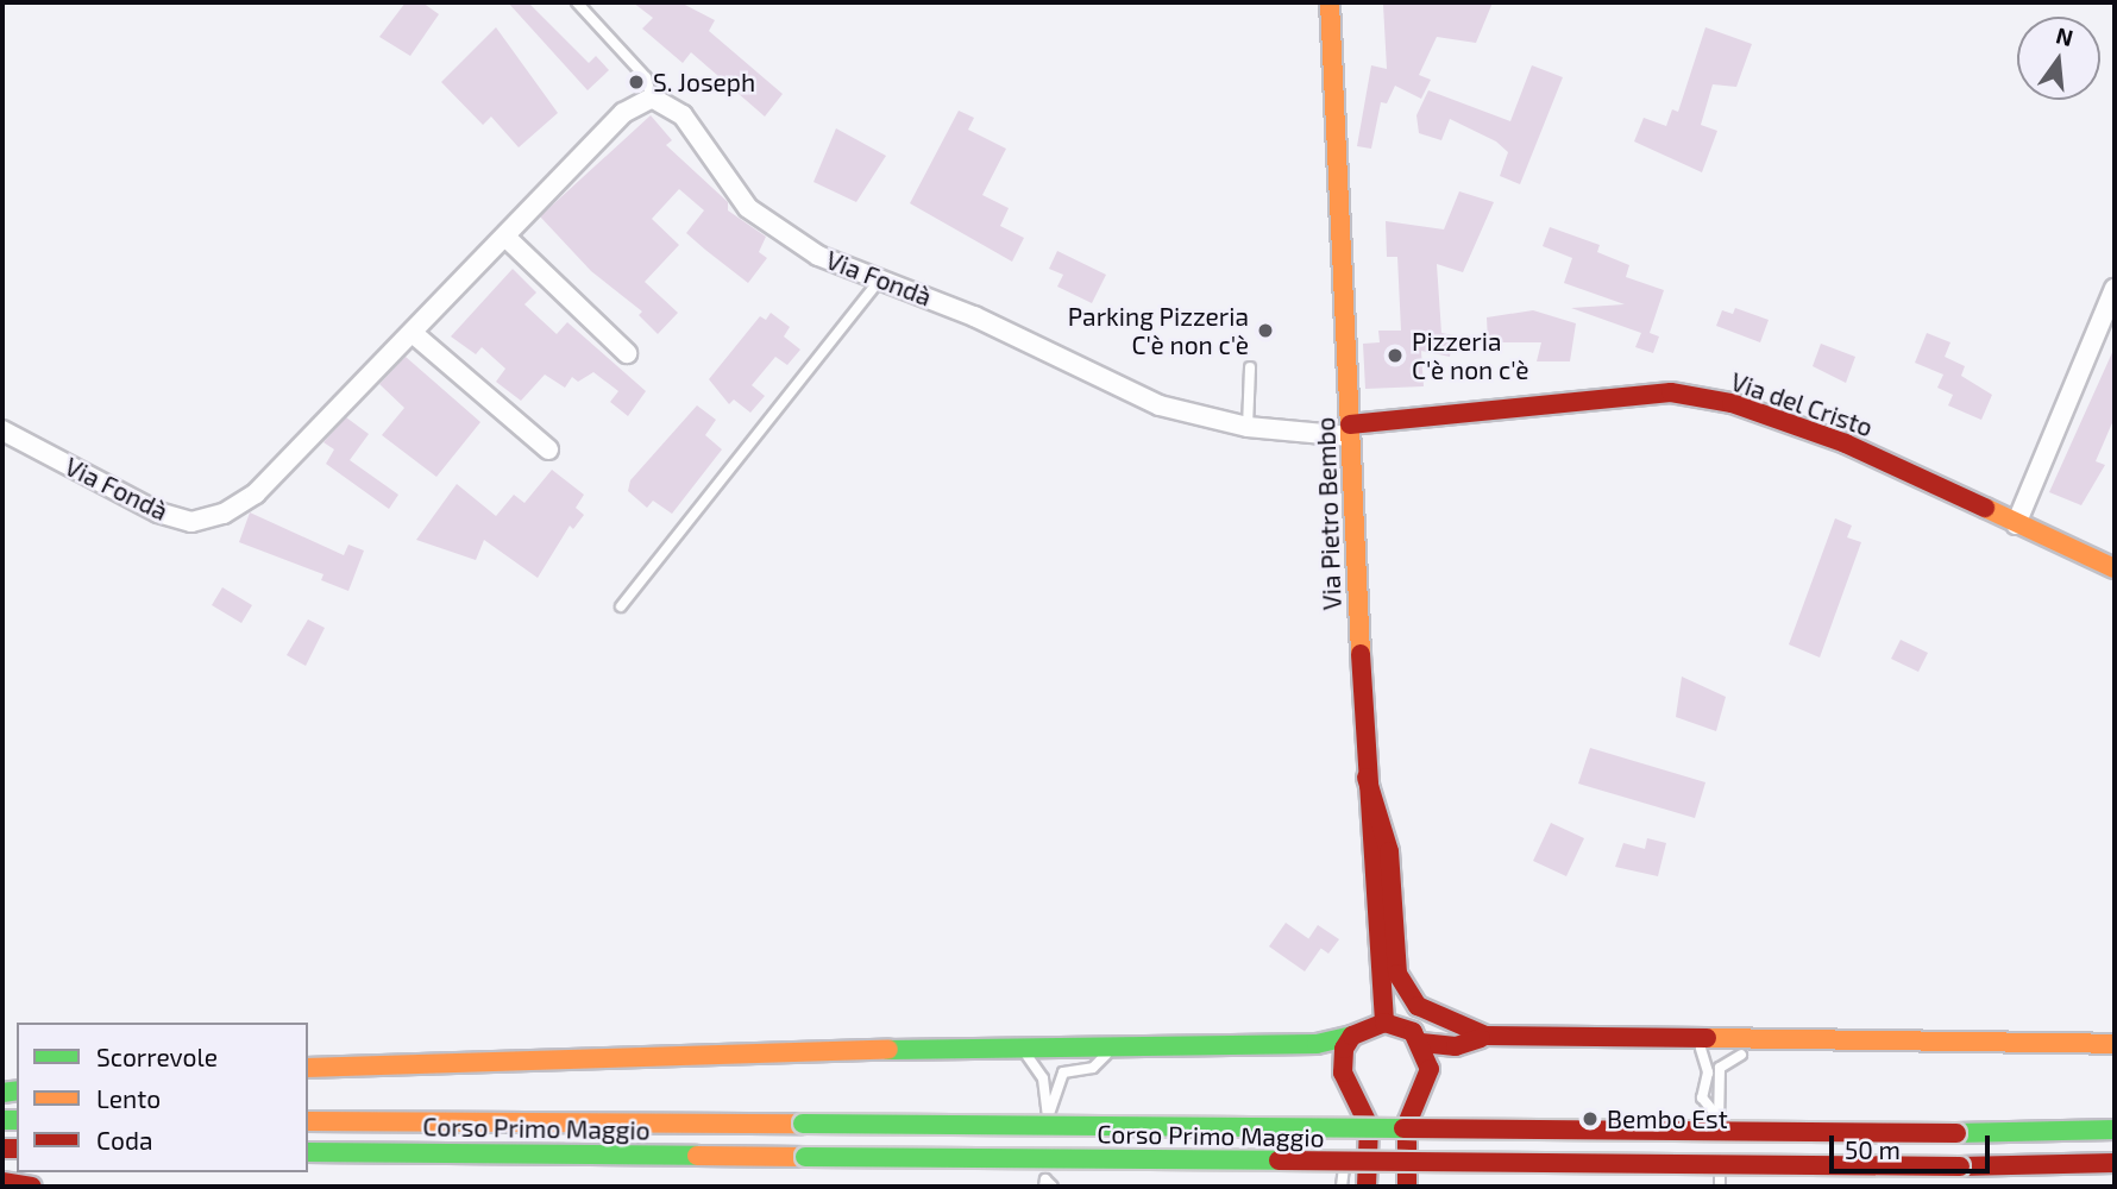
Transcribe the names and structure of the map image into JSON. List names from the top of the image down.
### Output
{
  "streets": {
    "main road": ["Via del Cristo", "Via Pietro Bembo", "Corso Primo Maggio"],
    "street": ["Via Fondà"]
  },
  "crossings": [
    ["Via Fondà", "Via del Cristo"],
    ["Via Fondà", "Via Pietro Bembo"],
    ["Via del Cristo", "Via Pietro Bembo"]
  ],
  "places": [
    "S. Joseph",
    "Parking Pizzeria C'è non c'è",
    "Pizzeria C'è non c'è",
    "Bembo Est"
  ],
  "legend": ["Scorrevole", "Lento", "Coda"],
  "scale_bar": "50 m",
  "north": "top"
}
